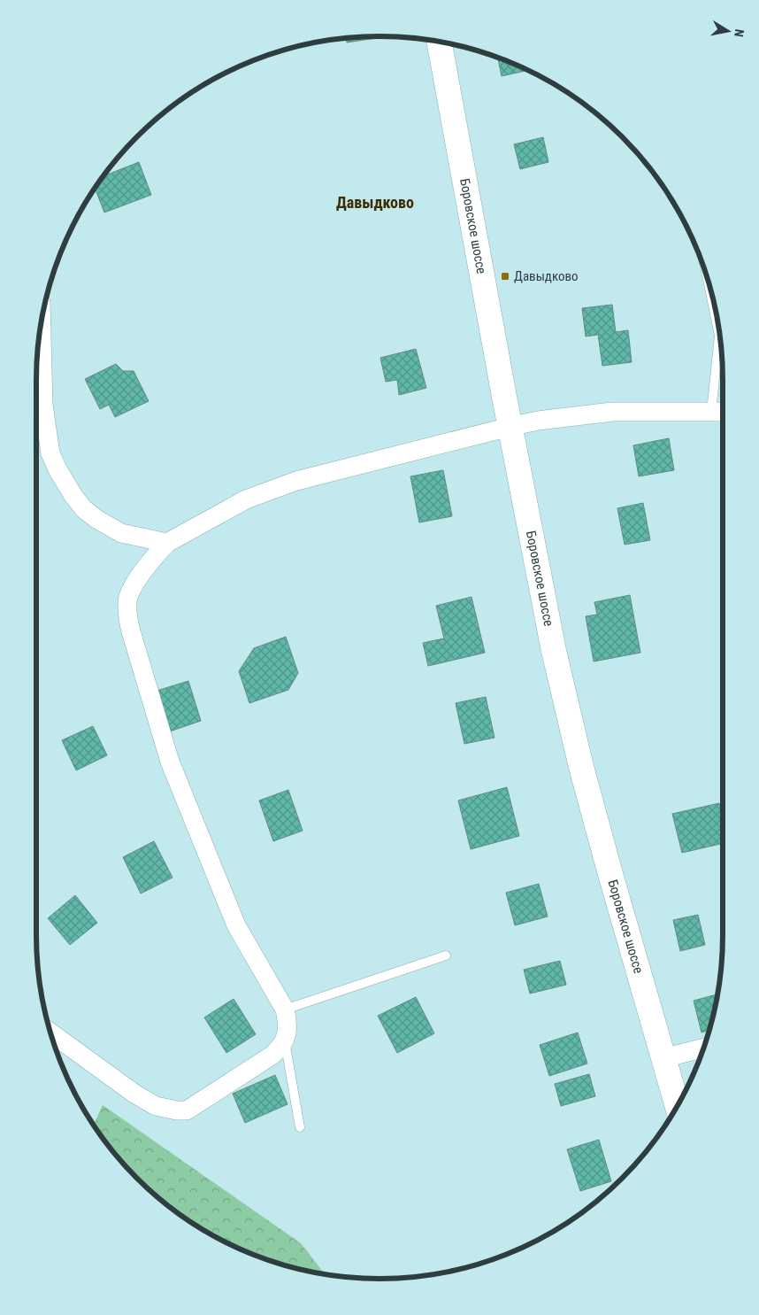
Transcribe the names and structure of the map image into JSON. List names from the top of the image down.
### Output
{
  "streets": {
    "main road": ["Боровское шоссе"]
  },
  "districts": ["Давыдково"],
  "places": {
    "transit": ["Давыдково"]
  },
  "north": "right"
}
